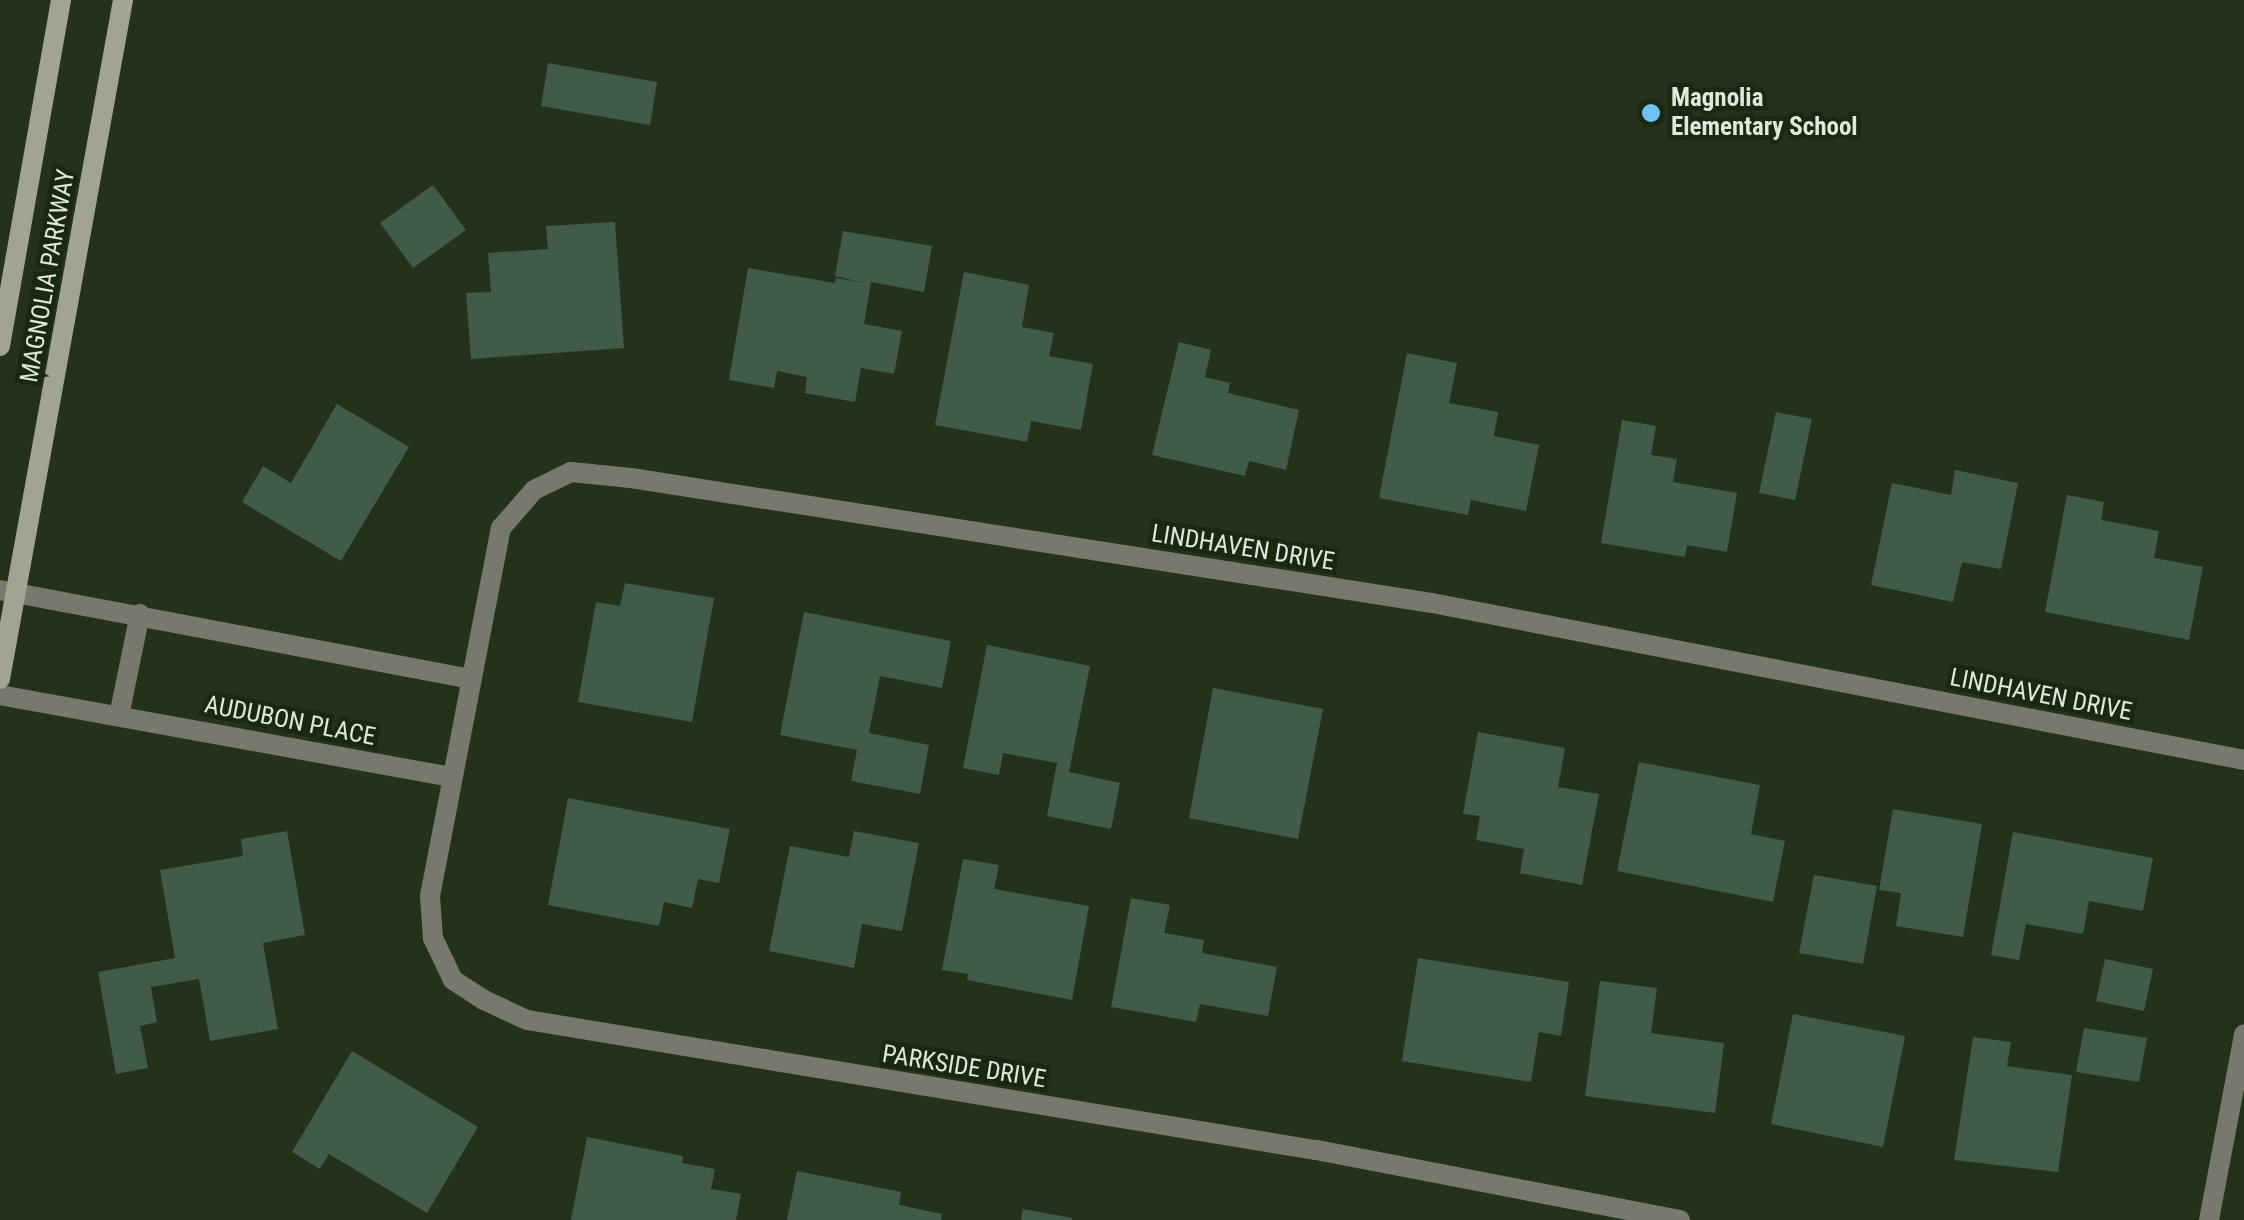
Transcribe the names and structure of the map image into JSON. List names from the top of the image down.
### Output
{
  "streets": {
    "street": [
      "MAGNOLIA PARKWAY",
      "LINDHAVEN DRIVE",
      "AUDUBON PLACE",
      "PARKSIDE DRIVE"
    ]
  },
  "crossings": [
    ["LINDHAVEN DRIVE", "AUDUBON PLACE"],
    ["LINDHAVEN DRIVE", "PARKSIDE DRIVE"],
    ["AUDUBON PLACE", "PARKSIDE DRIVE"]
  ],
  "places": ["Magnolia Elementary School"]
}
